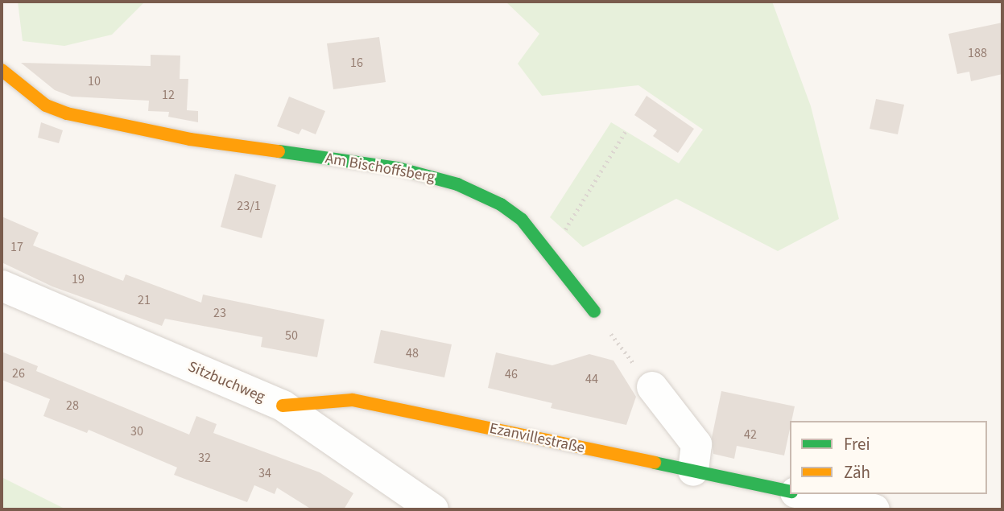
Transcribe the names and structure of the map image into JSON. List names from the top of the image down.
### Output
{
  "streets": {
    "street": ["Am Bischoffsberg", "Sitzbuchweg", "Ezanvillestraße"]
  },
  "crossings": [
    ["Sitzbuchweg", "Ezanvillestraße"]
  ],
  "house_numbers": [
    "188",
    "16",
    "10",
    "12",
    "23/1",
    "17",
    "19",
    "21",
    "23",
    "50",
    "48",
    "26",
    "46",
    "44",
    "28",
    "30",
    "42",
    "32",
    "34"
  ],
  "legend": ["Frei", "Zäh"]
}
